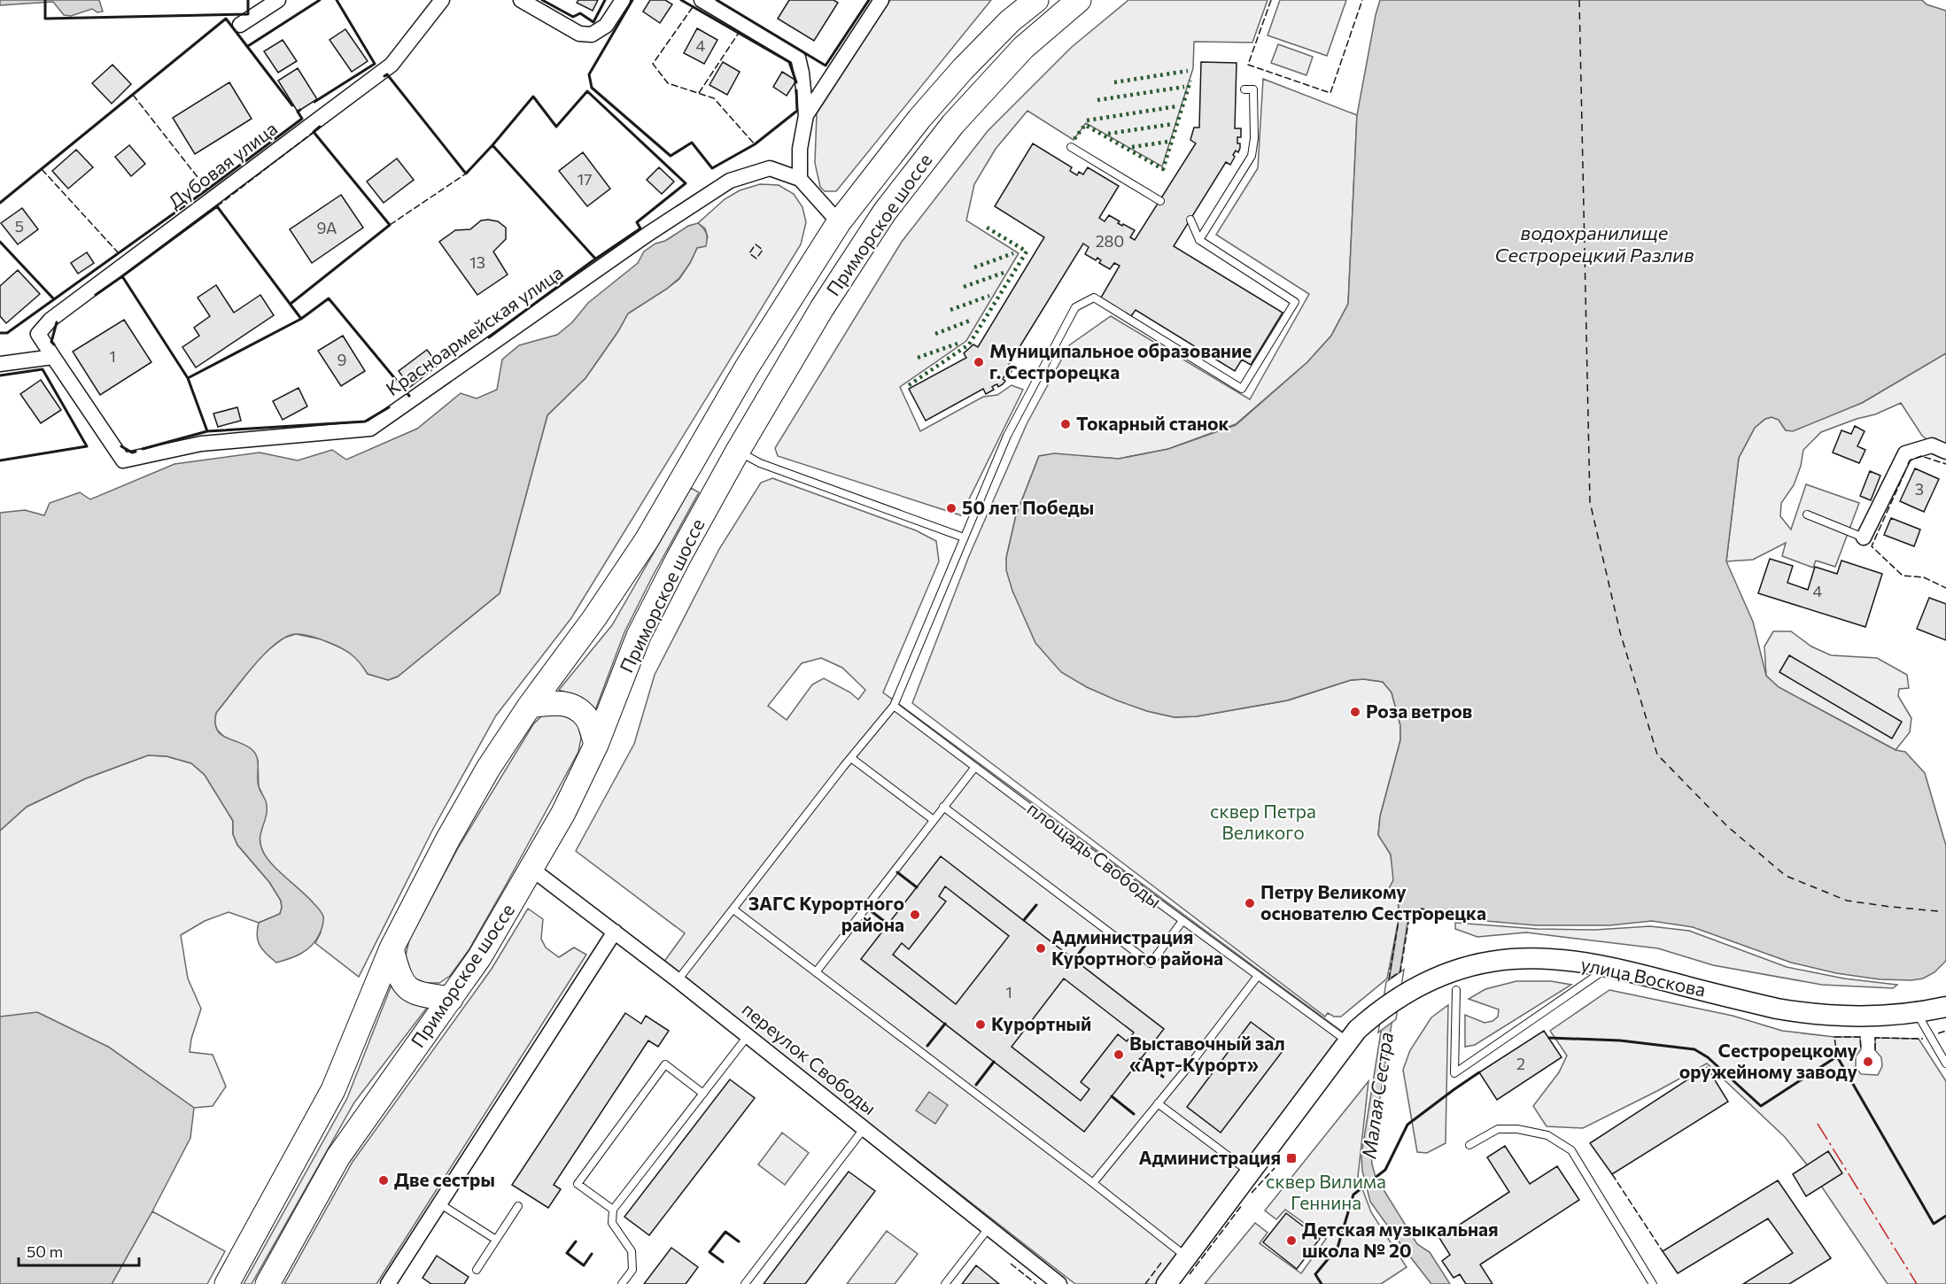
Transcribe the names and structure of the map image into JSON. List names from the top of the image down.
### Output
{
  "streets": {
    "highway": ["Приморское шоссе"],
    "main road": ["улица Воскова"],
    "street": ["Дубовая улица", "Красноармейская улица", "переулок Свободы"],
    "lane": ["площадь Свободы"]
  },
  "crossings": [
    ["Дубовая улица", "Красноармейская улица"],
    ["Приморское шоссе", "переулок Свободы"],
    ["площадь Свободы", "улица Воскова"]
  ],
  "water": ["водохранилище Сестрорецкий Разлив", "Малая Сестра"],
  "parks": ["сквер Петра Великого", "сквер Вилима Геннина"],
  "places": {
    "other": [
      "Муниципальное образование г. Сестрорецка",
      "Токарный станок",
      "50 лет Победы",
      "Роза ветров",
      "Петру Великому основателю Сестрорецка",
      "ЗАГС Курортного района",
      "Администрация Курортного района",
      "Курортный",
      "Выставочный зал «Арт-Курорт»",
      "Сестрорецкому оружейному заводу",
      "Две сестры",
      "Детская музыкальная школа № 20"
    ],
    "transit": ["Администрация"]
  },
  "house_numbers": [
    "4",
    "17",
    "5",
    "9А",
    "280",
    "13",
    "1",
    "9",
    "3",
    "4",
    "1",
    "2"
  ],
  "scale_bar": "50 m"
}
